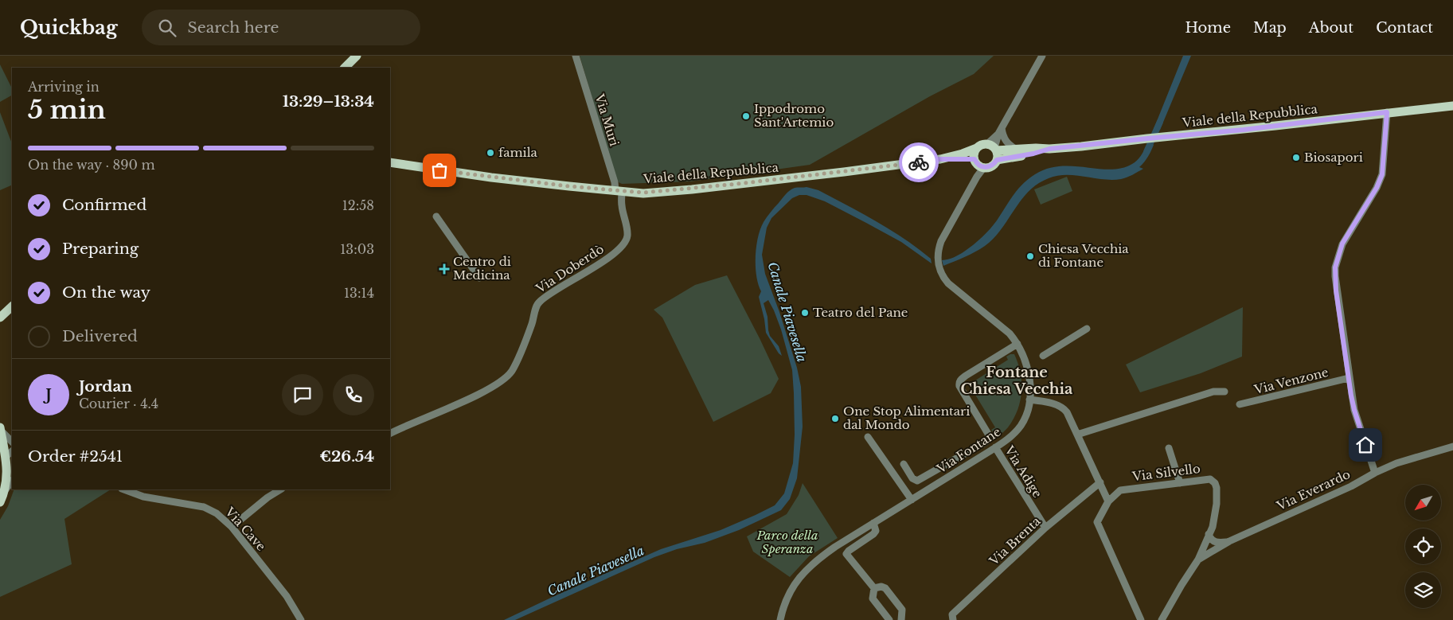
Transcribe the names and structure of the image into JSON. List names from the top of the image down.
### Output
{
  "streets": {
    "main road": ["Viale della Repubblica"],
    "street": [
      "Via Muri",
      "Via Doberdò",
      "Via Venzone",
      "Via Fontane",
      "Via Adige",
      "Via Silvello",
      "Via Everardo",
      "Via Cave",
      "Via Brenta"
    ]
  },
  "crossings": [
    ["Viale della Repubblica", "Via Muri"],
    ["Viale della Repubblica", "Via Doberdò"],
    ["Viale della Repubblica", "Via Fontane"],
    ["Via Muri", "Via Doberdò"],
    ["Via Fontane", "Via Adige"],
    ["Via Adige", "Via Brenta"],
    ["Via Silvello", "Via Everardo"]
  ],
  "districts": ["Fontane Chiesa Vecchia"],
  "water": ["Canale Piavesella"],
  "parks": ["Parco della Speranza"],
  "places": {
    "other": [
      "Ippodromo Sant'Artemio",
      "famila",
      "Biosapori",
      "Chiesa Vecchia di Fontane",
      "Teatro del Pane",
      "One Stop Alimentari dal Mondo"
    ],
    "health": ["Centro di Medicina"]
  },
  "north": "bottom left",
  "page": {
    "header": "Quickbag",
    "search": "Search here",
    "nav": [
      "Home",
      "Map",
      "About",
      "Contact"
    ],
    "heading": ["5 min", "Arriving in", "13:29–13:34"],
    "panel": [
      "Jordan",
      "Courier · 4.4",
      "Order #2541",
      "€26.54"
    ],
    "bar": "On the way · 890 m",
    "list": [
      ["Confirmed", "12:58"],
      ["Preparing", "13:03"],
      ["On the way", "13:14"],
      "Delivered"
    ],
    "round": "J"
  }
}
